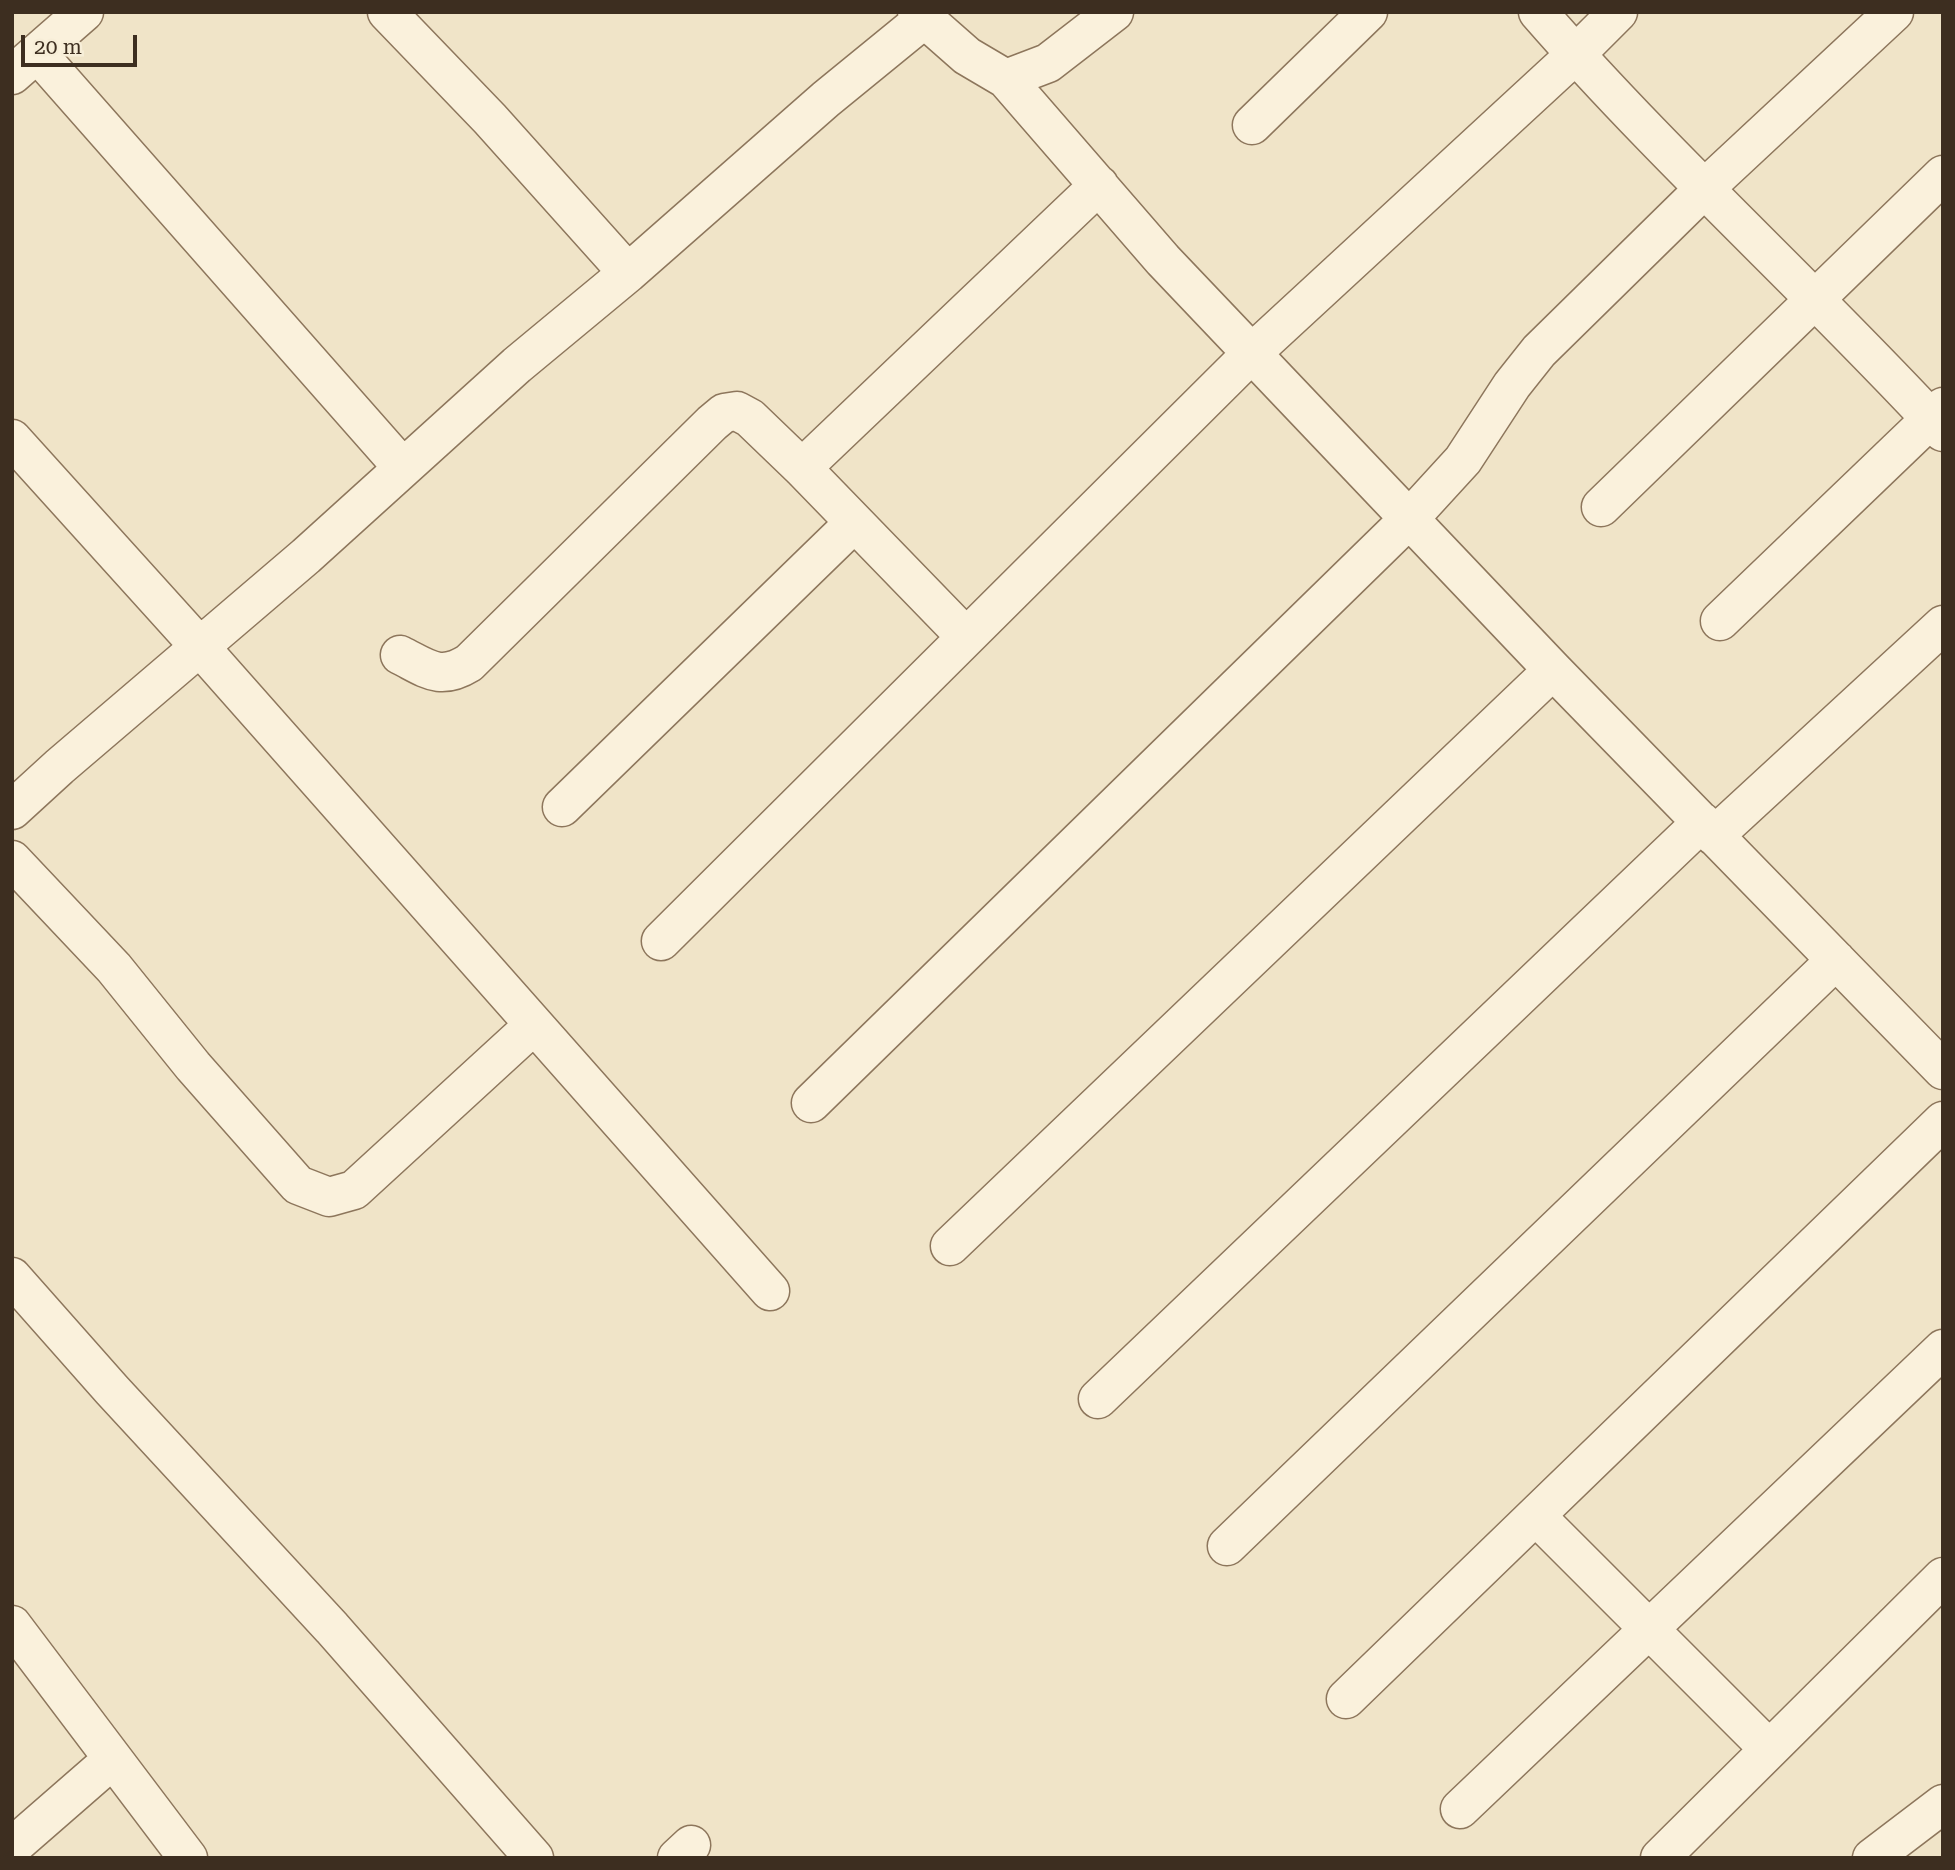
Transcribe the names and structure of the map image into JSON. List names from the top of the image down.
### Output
{
  "scale_bar": "20 m"
}
